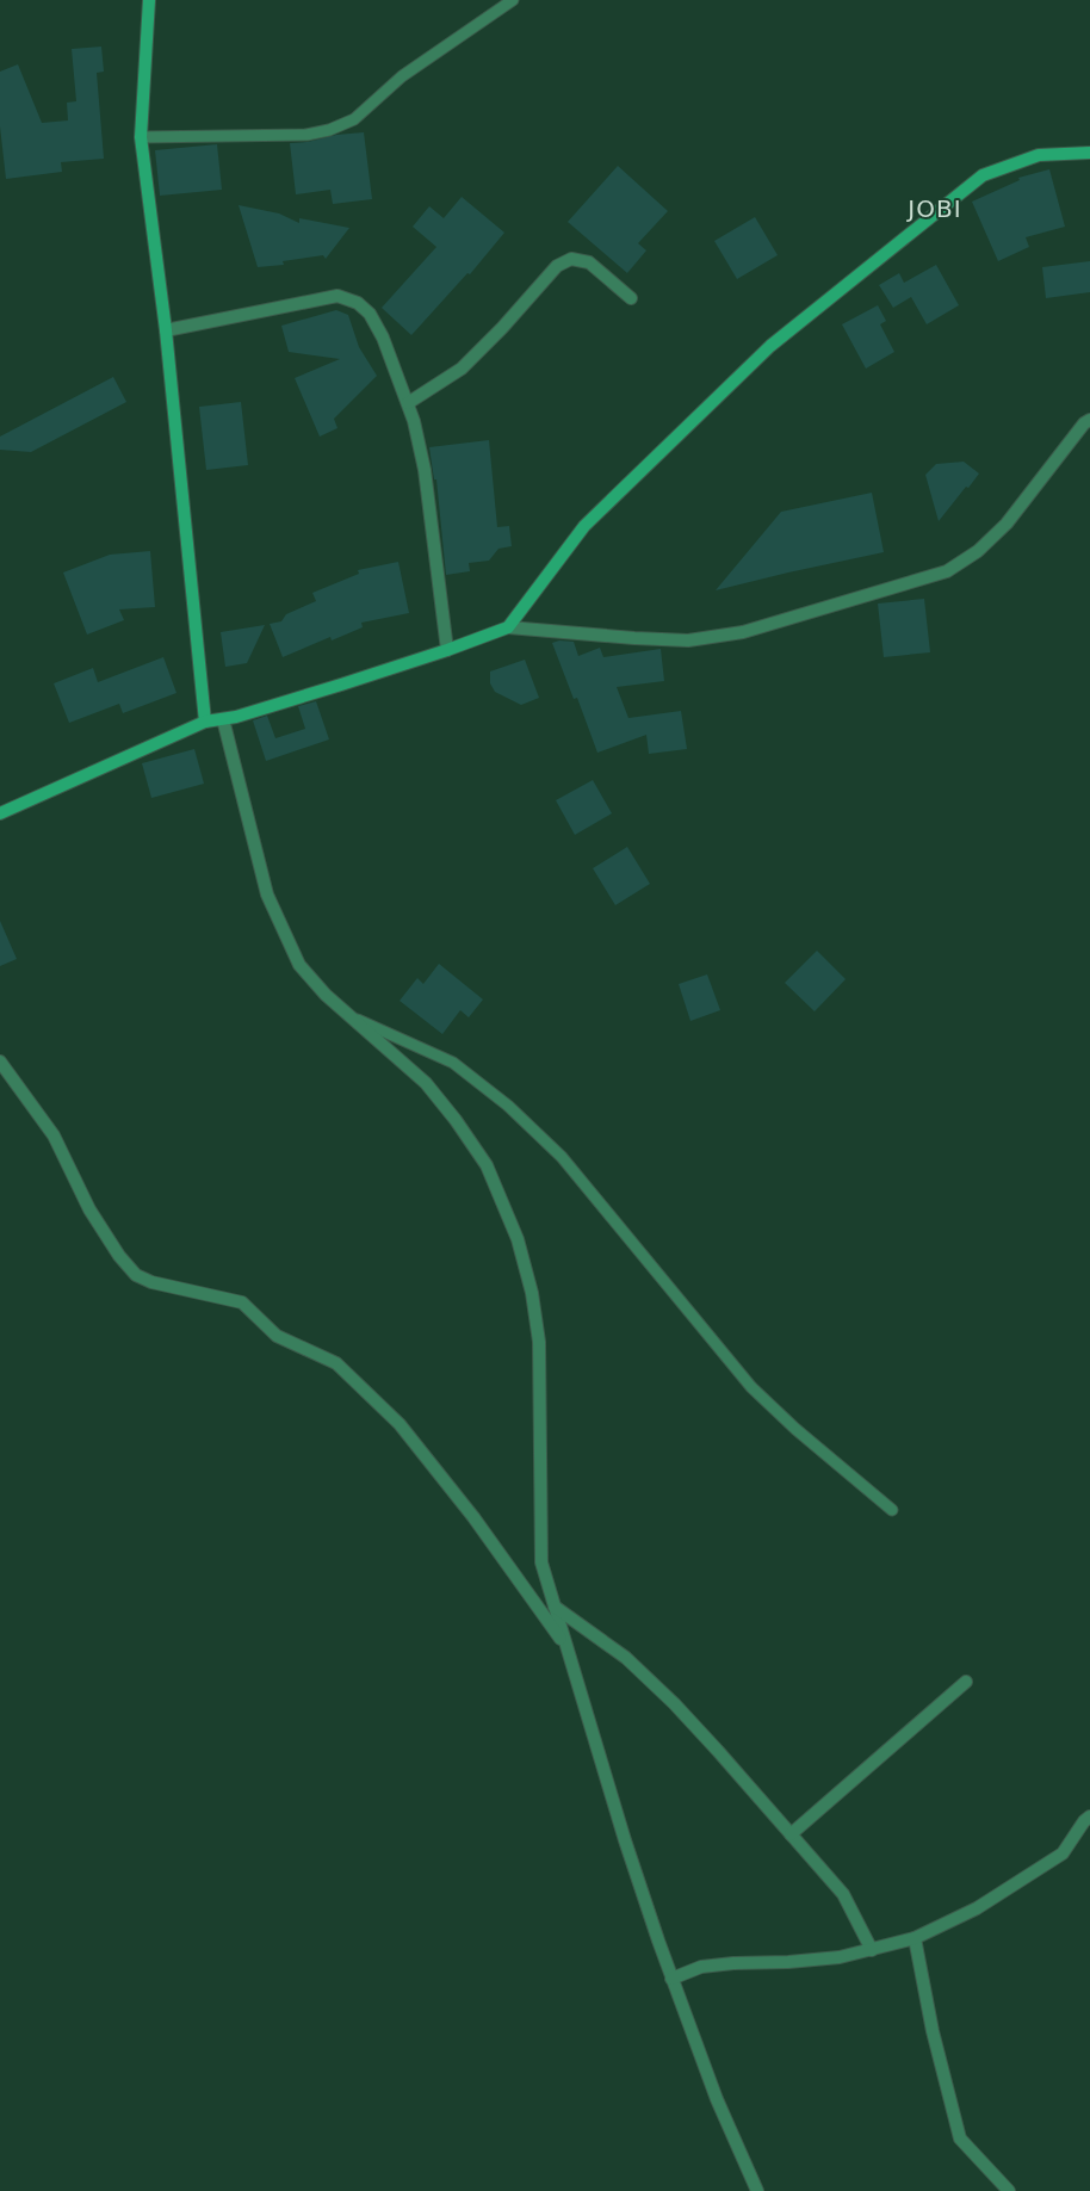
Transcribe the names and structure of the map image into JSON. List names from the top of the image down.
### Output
{
  "districts": ["JOBI"]
}
